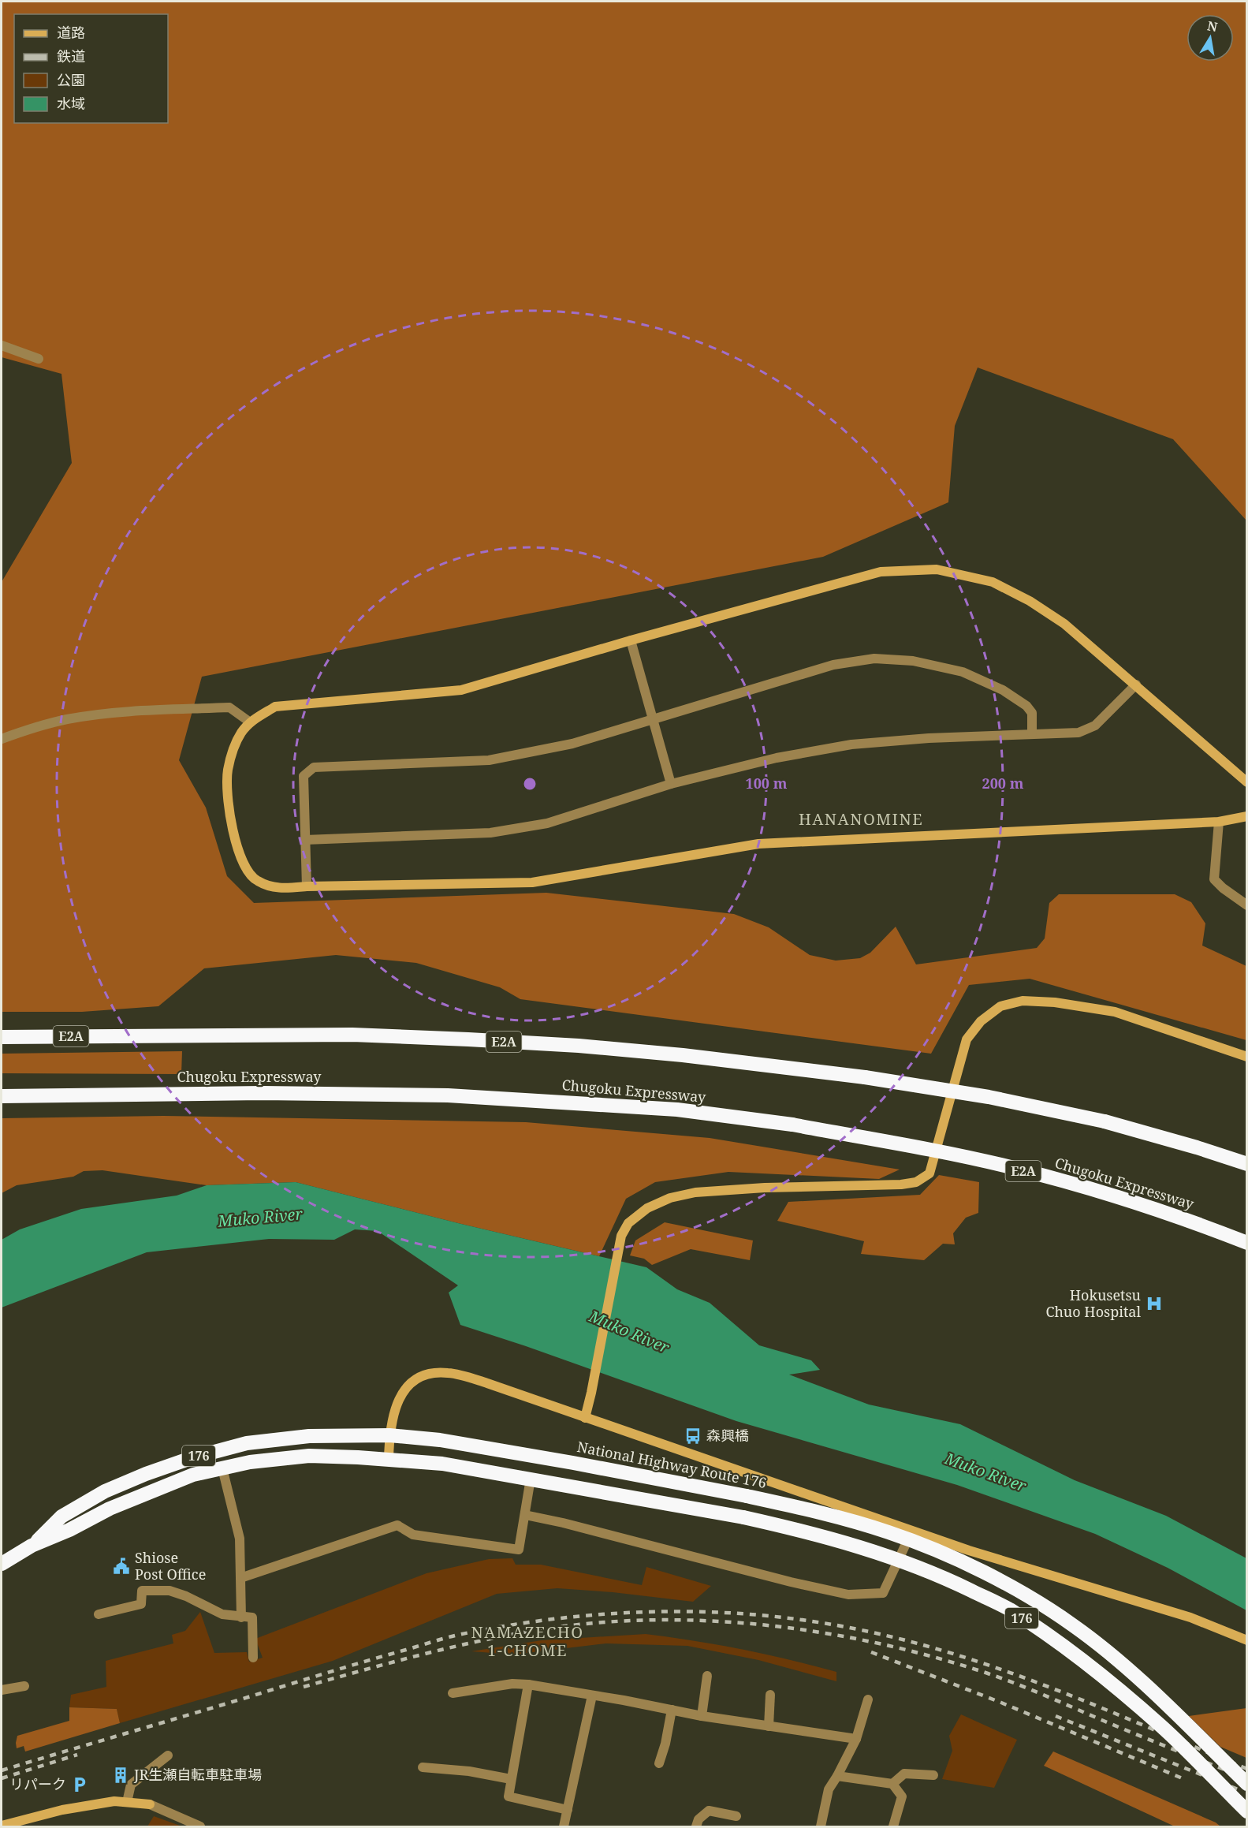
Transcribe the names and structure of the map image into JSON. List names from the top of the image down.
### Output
{
  "streets": {
    "highway": [
      "E2A",
      "Chugoku Expressway",
      "176",
      "National Highway Route 176"
    ]
  },
  "districts": ["HANANOMINE", "NAMAZECHO 1-CHOME"],
  "water": ["Muko River"],
  "places": {
    "hospital": ["Hokusetsu Chuo Hospital"],
    "bus stop": ["森興橋"],
    "public building": ["Shiose Post Office"],
    "building": ["JR生瀬自転車駐車場"],
    "parking": ["リパーク"]
  },
  "legend": [
    "道路",
    "鉄道",
    "公園",
    "水域"
  ],
  "north": "top",
  "rings": ["100 m", "200 m"]
}
